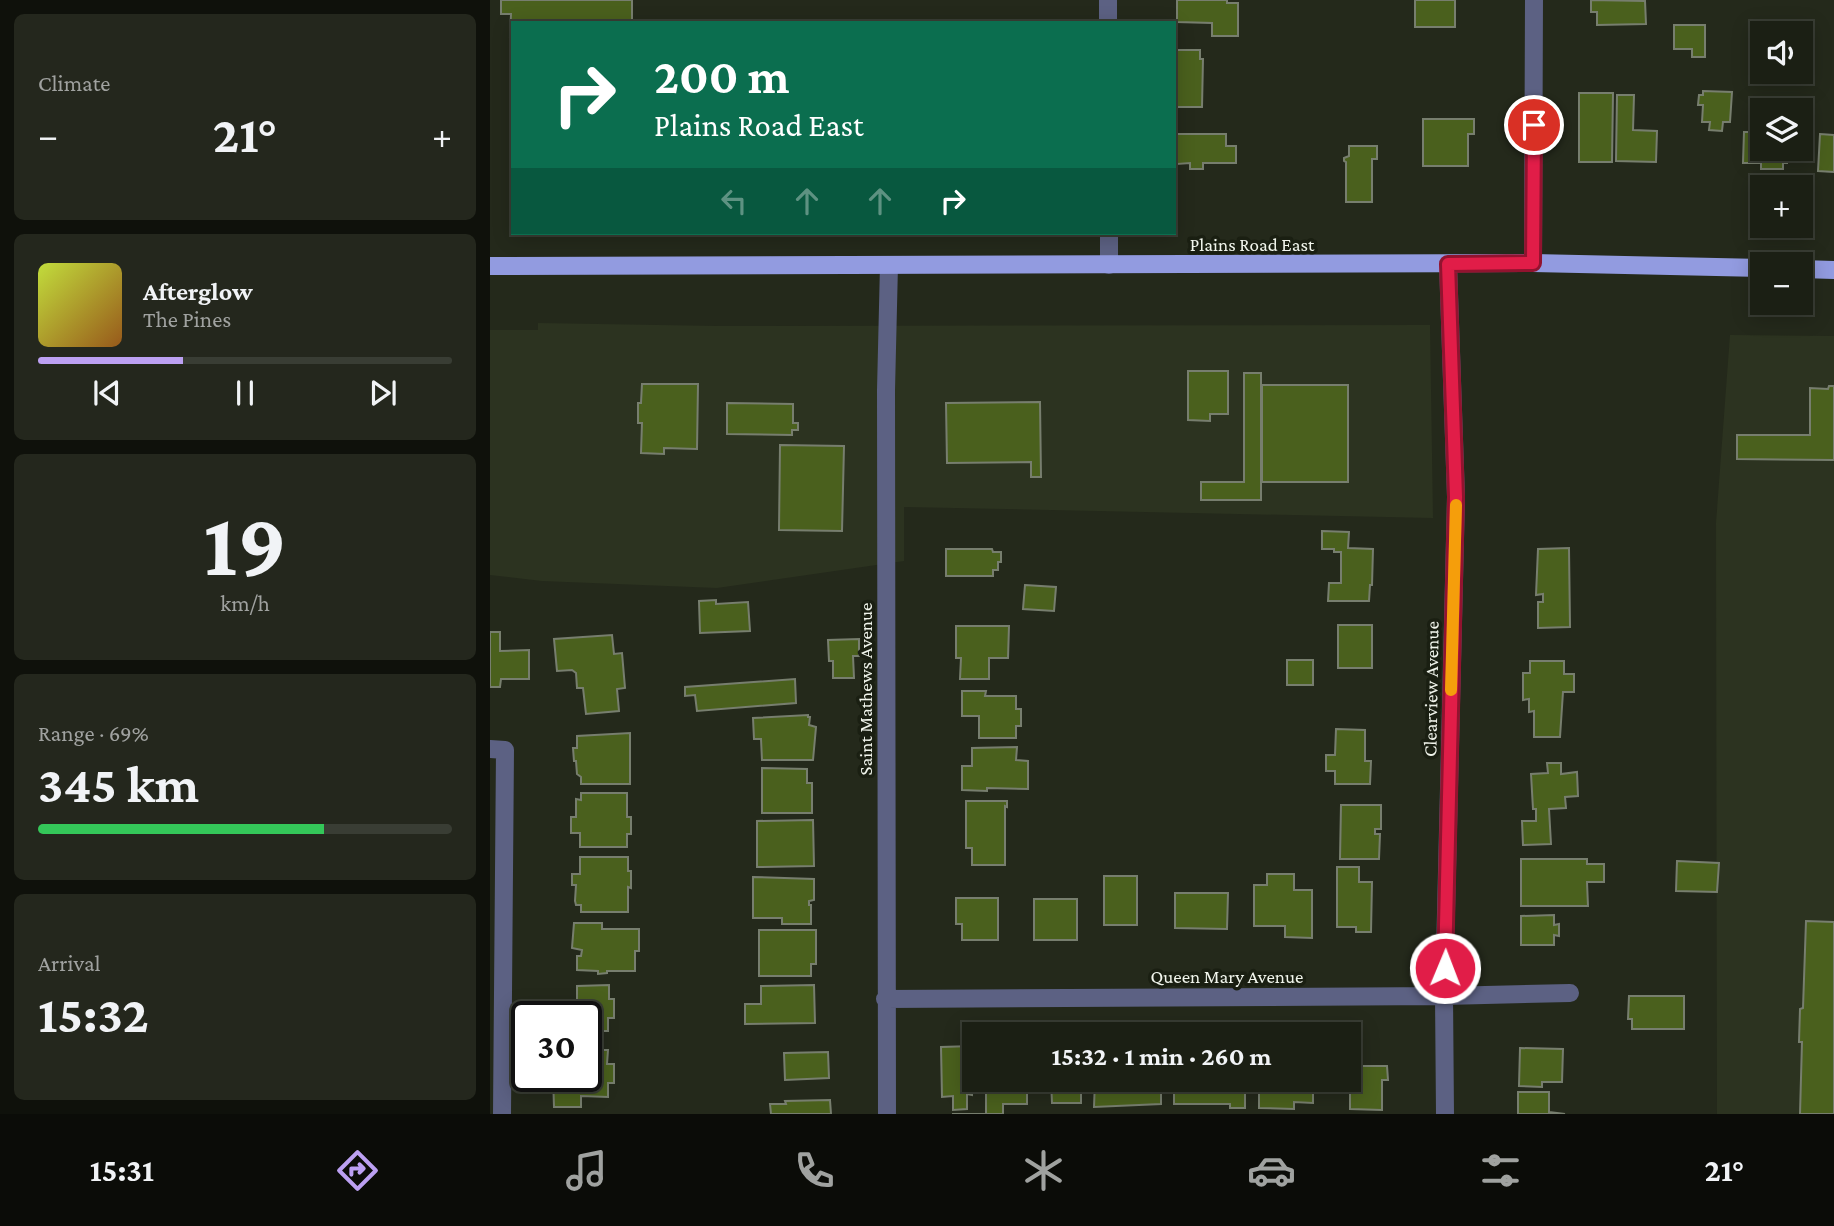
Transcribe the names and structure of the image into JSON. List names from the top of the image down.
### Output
{
  "streets": {
    "main road": ["Plains Road East"],
    "street": ["Saint Mathews Avenue", "Clearview Avenue", "Queen Mary Avenue"]
  },
  "crossings": [
    ["Plains Road East", "Saint Mathews Avenue"],
    ["Plains Road East", "Clearview Avenue"],
    ["Saint Mathews Avenue", "Queen Mary Avenue"],
    ["Clearview Avenue", "Queen Mary Avenue"]
  ],
  "page": {
    "tile": [
      "Climate",
      ["19", "km/h"],
      ["Range · 69%", "345 km"],
      ["Arrival", "15:32"]
    ],
    "map_buttons": ["+", "−"],
    "turn": ["200 m", "Plains Road East"],
    "heat": ["−", "21°", "+"],
    "song": ["Afterglow", "The Pines"],
    "limit": "30",
    "trip": "15:32 · 1 min · 260 m",
    "tabs": ["15:31", "21°"]
  }
}
